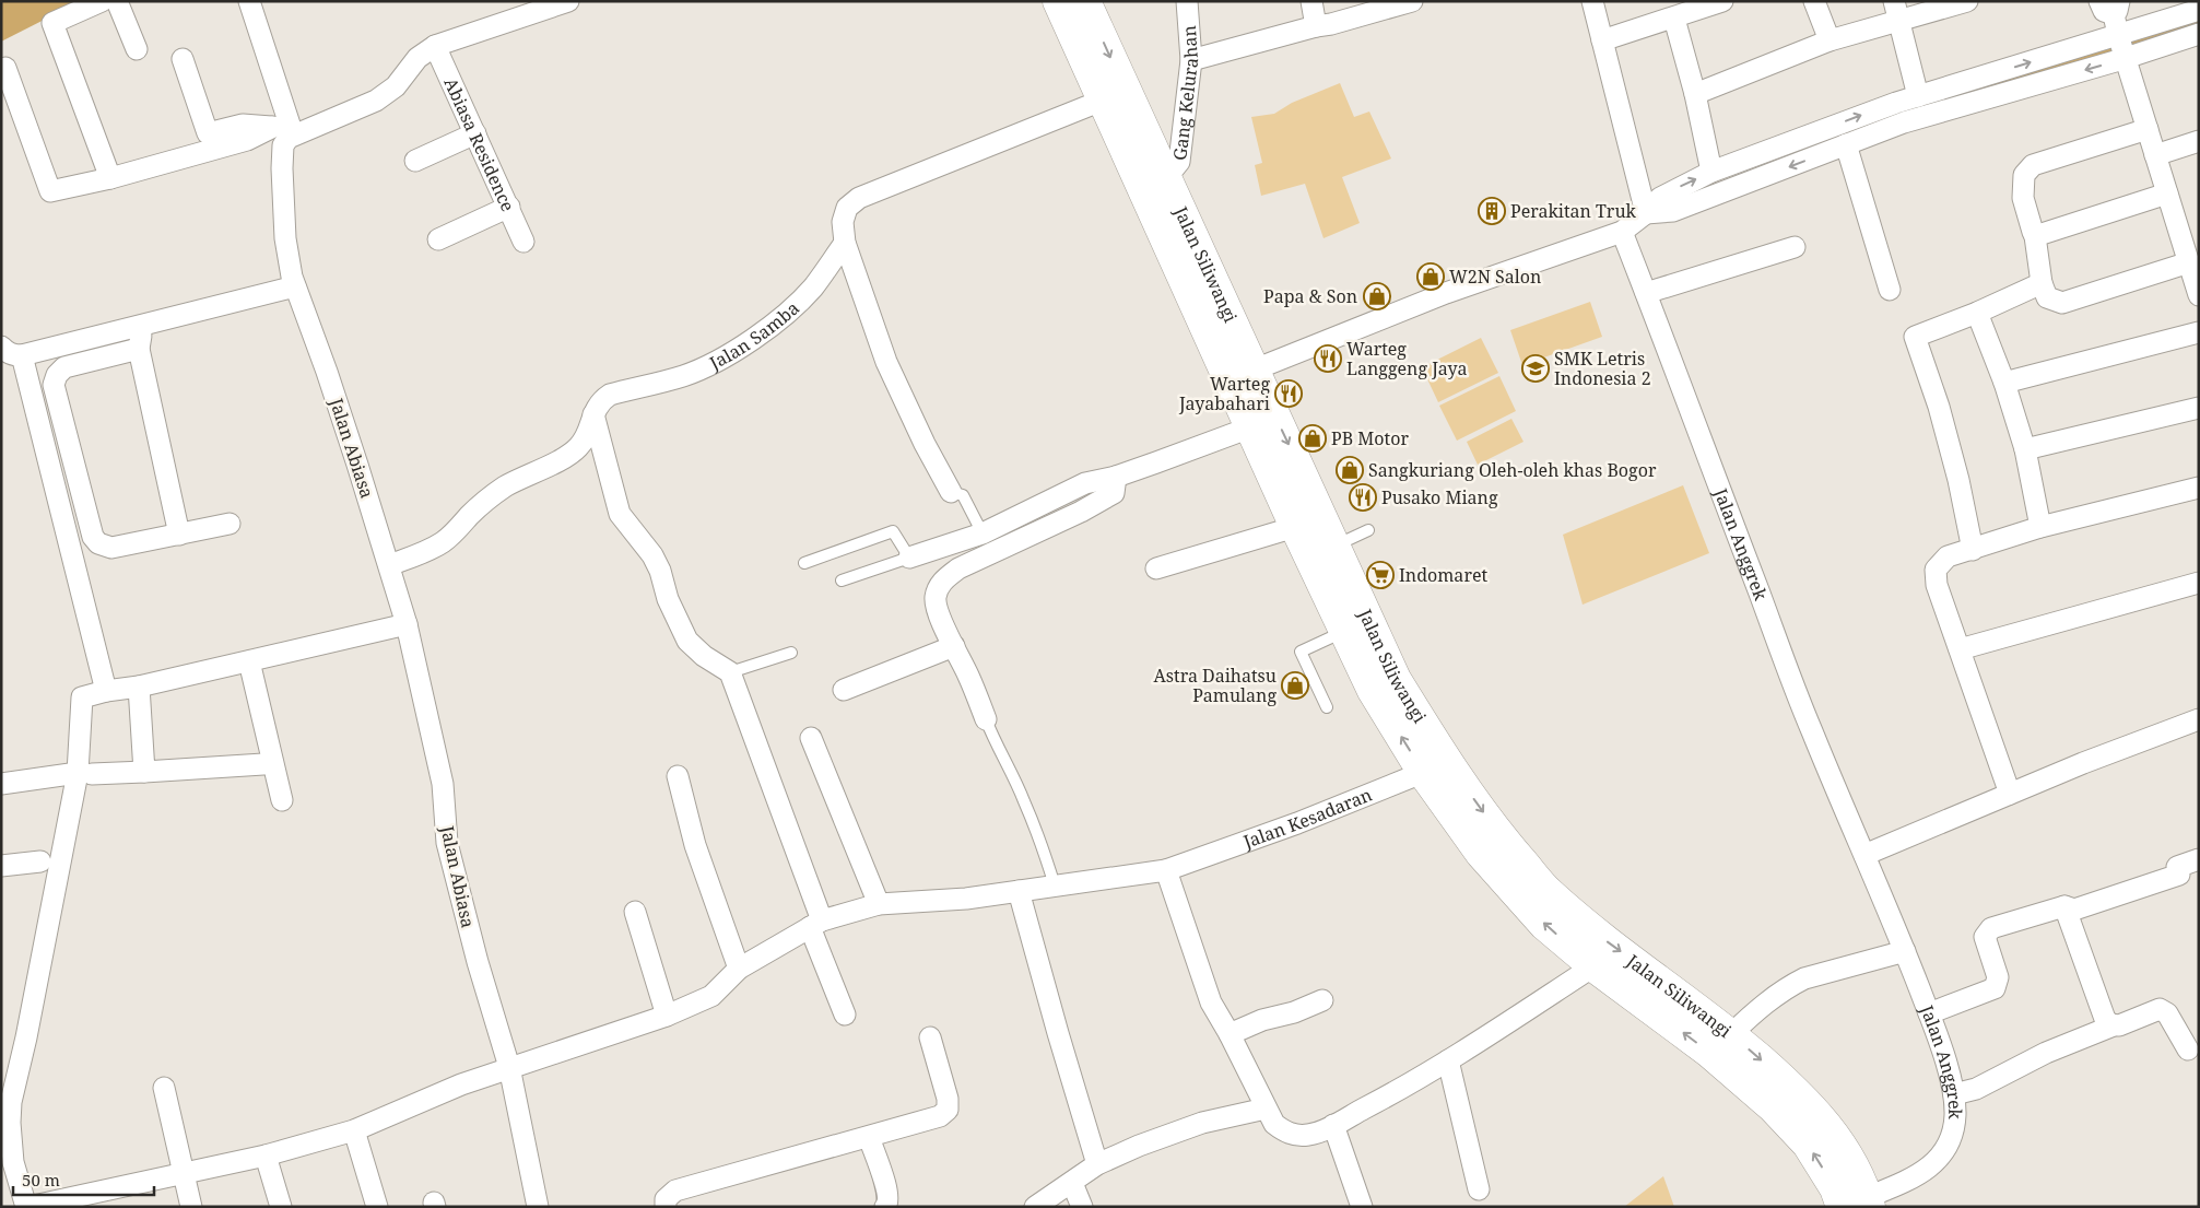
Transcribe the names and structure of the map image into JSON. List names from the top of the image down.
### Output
{
  "streets": {
    "main road": ["Jalan Siliwangi"],
    "street": [
      "Gang Kelurahan",
      "Abiasa Residence",
      "Jalan Samba",
      "Jalan Abiasa",
      "Jalan Anggrek",
      "Jalan Kesadaran"
    ]
  },
  "crossings": [
    ["Gang Kelurahan", "Jalan Siliwangi"],
    ["Jalan Siliwangi", "Jalan Anggrek"],
    ["Jalan Siliwangi", "Jalan Kesadaran"],
    ["Jalan Samba", "Jalan Abiasa"],
    ["Jalan Abiasa", "Jalan Kesadaran"]
  ],
  "places": {
    "building": ["Perakitan Truk"],
    "shop": [
      "W2N Salon",
      "Papa & Son",
      "PB Motor",
      "Sangkuriang Oleh-oleh khas Bogor",
      "Astra Daihatsu Pamulang"
    ],
    "restaurant": ["Warteg Langgeng Jaya", "Warteg Jayabahari", "Pusako Miang"],
    "school or university": ["SMK Letris Indonesia 2"],
    "supermarket": ["Indomaret"]
  },
  "scale_bar": "50 m"
}
